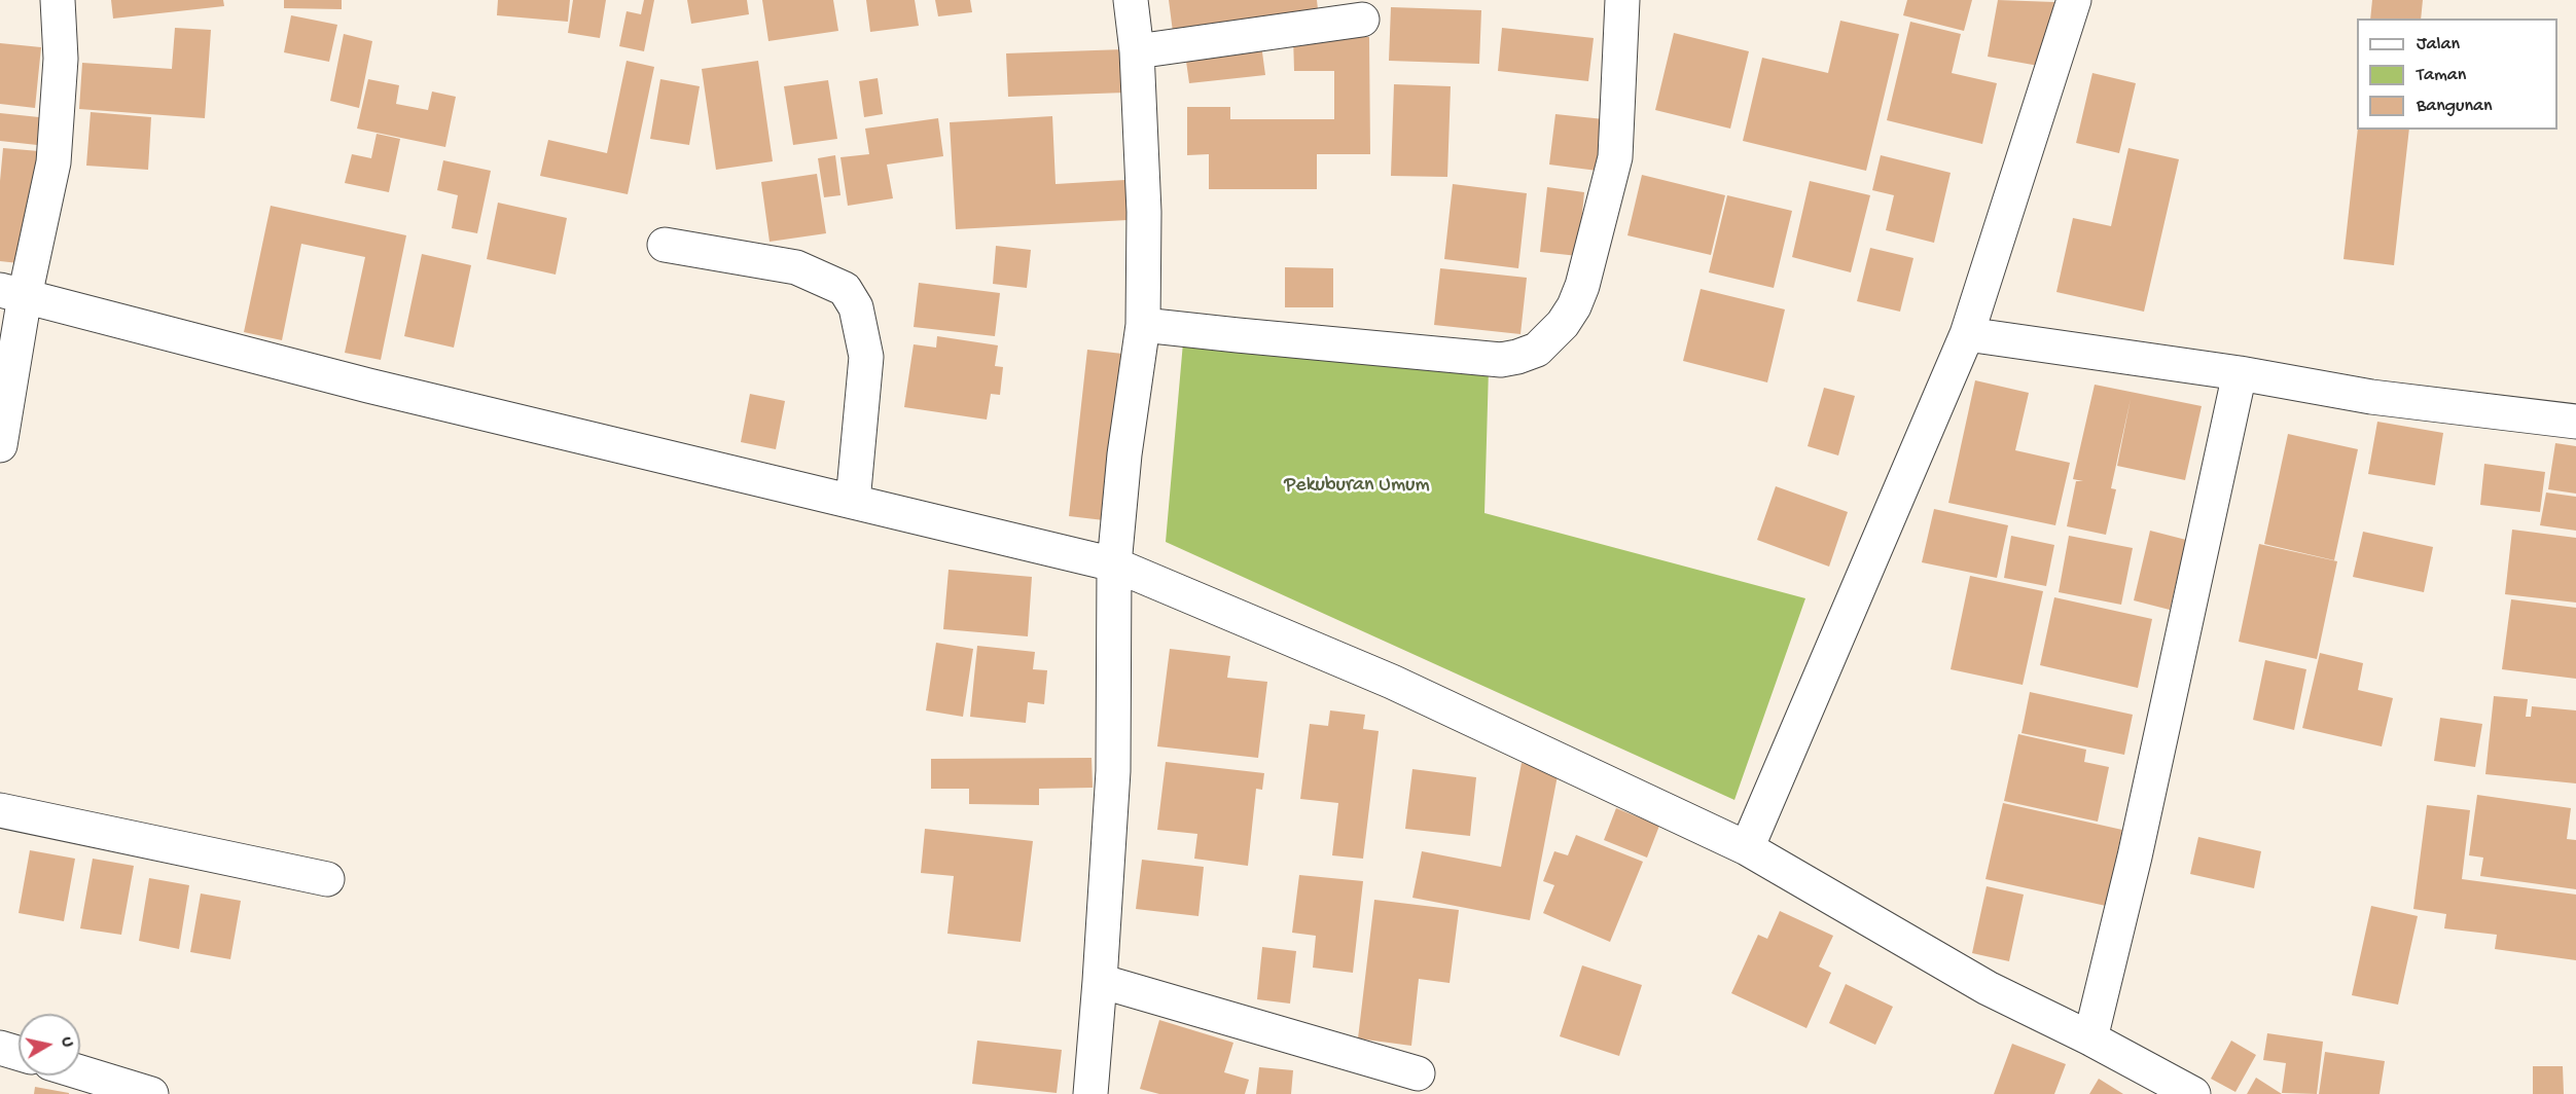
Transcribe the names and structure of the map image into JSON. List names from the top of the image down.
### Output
{
  "parks": ["Pekuburan Umum"],
  "legend": ["Jalan", "Taman", "Bangunan"],
  "north": "right"
}
